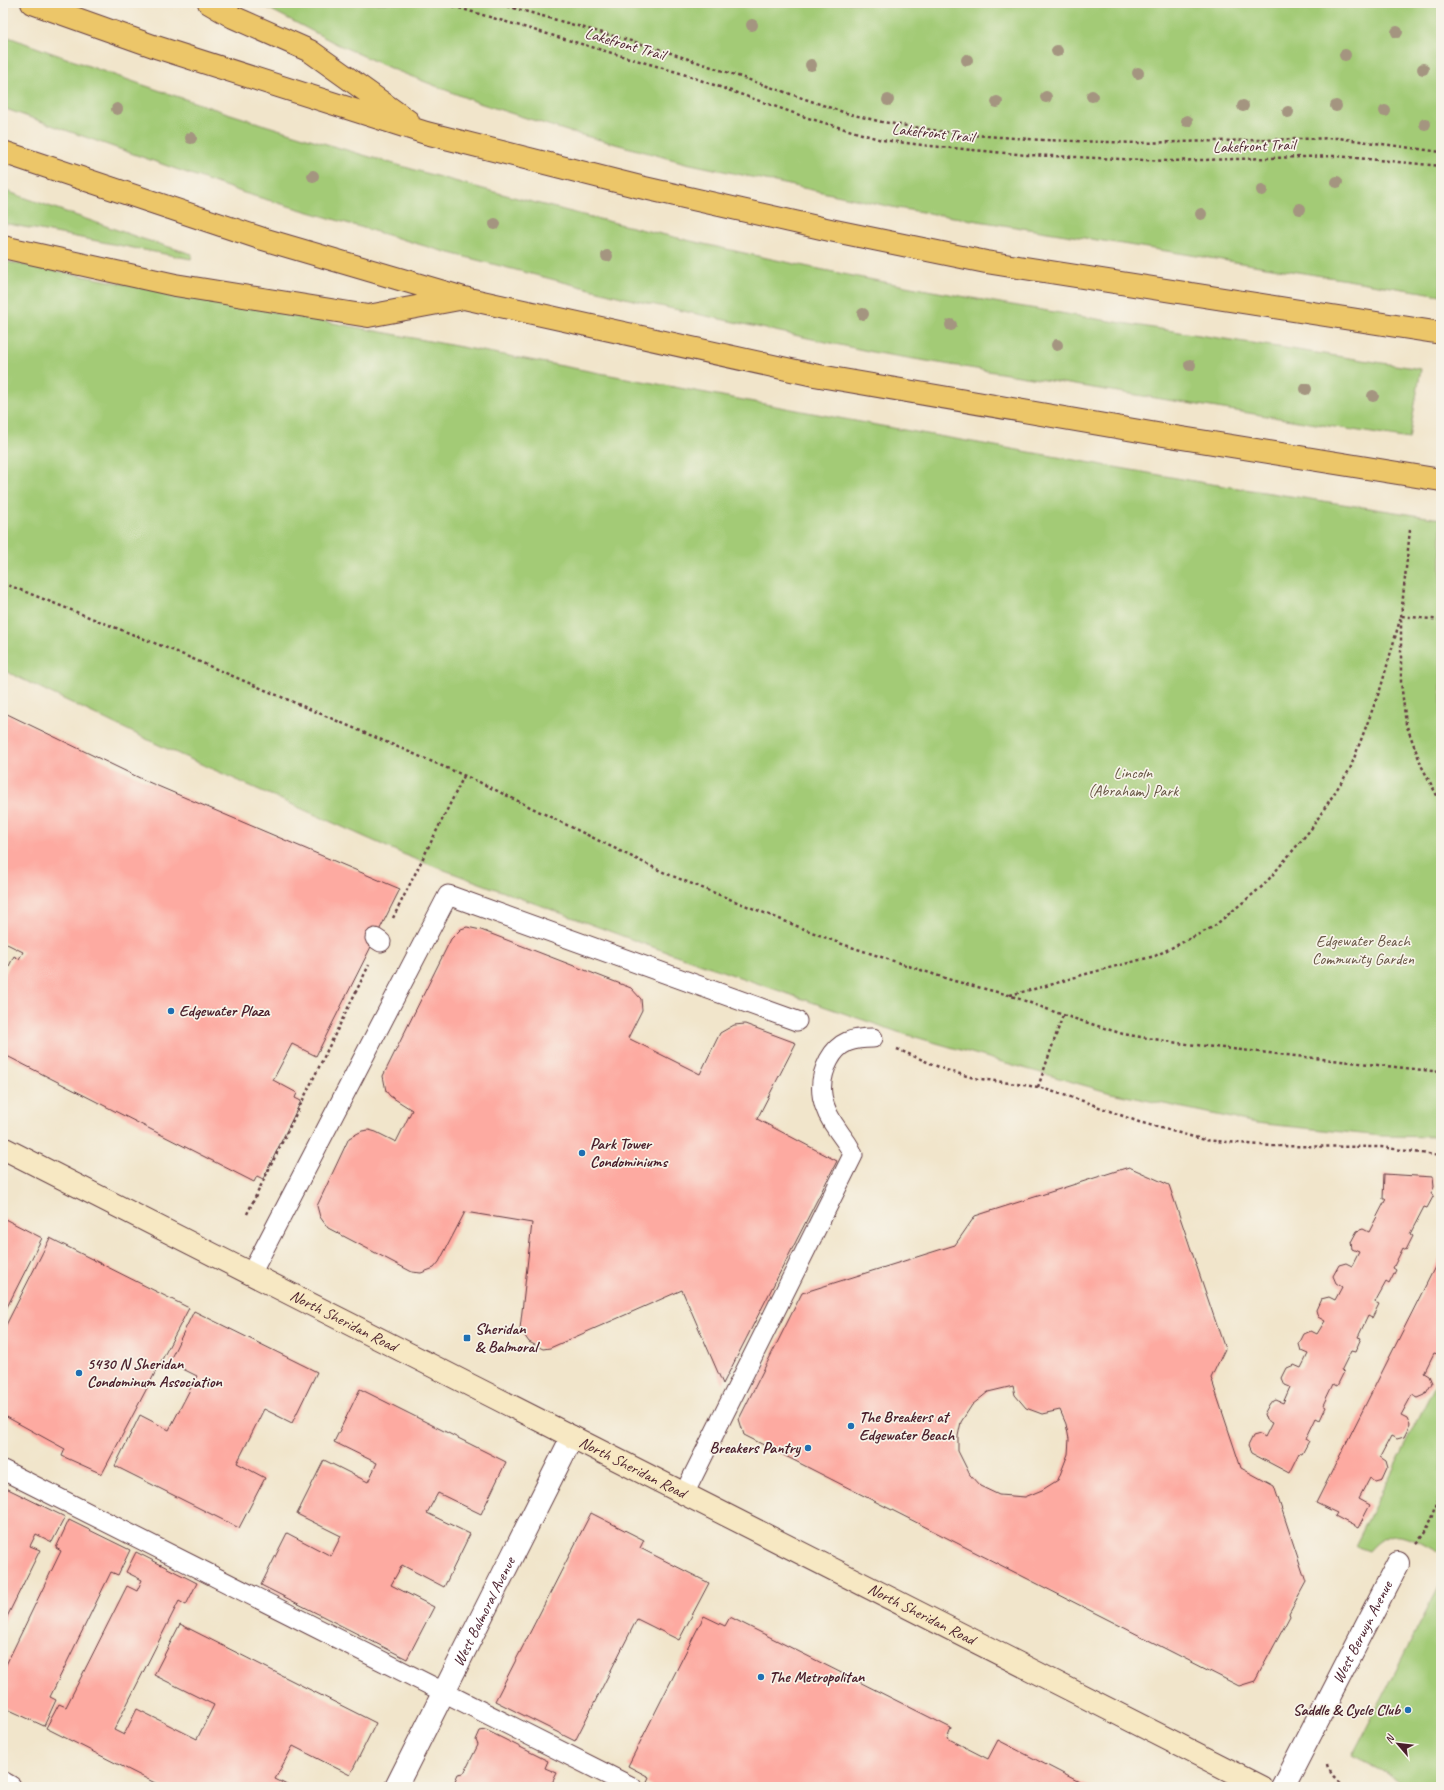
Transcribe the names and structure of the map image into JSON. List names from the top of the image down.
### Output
{
  "streets": {
    "main road": ["North Sheridan Road"],
    "street": ["West Balmoral Avenue", "West Berwyn Avenue"],
    "path": ["Lakefront Trail"]
  },
  "crossings": [
    ["North Sheridan Road", "West Balmoral Avenue"]
  ],
  "parks": ["Lincoln (Abraham) Park", "Edgewater Beach Community Garden"],
  "places": {
    "other": [
      "Edgewater Plaza",
      "Park Tower Condominiums",
      "5430 N Sheridan Condominum Association",
      "The Breakers at Edgewater Beach",
      "Breakers Pantry",
      "The Metropolitan",
      "Saddle & Cycle Club"
    ],
    "transit": ["Sheridan & Balmoral"]
  },
  "north": "top left"
}
